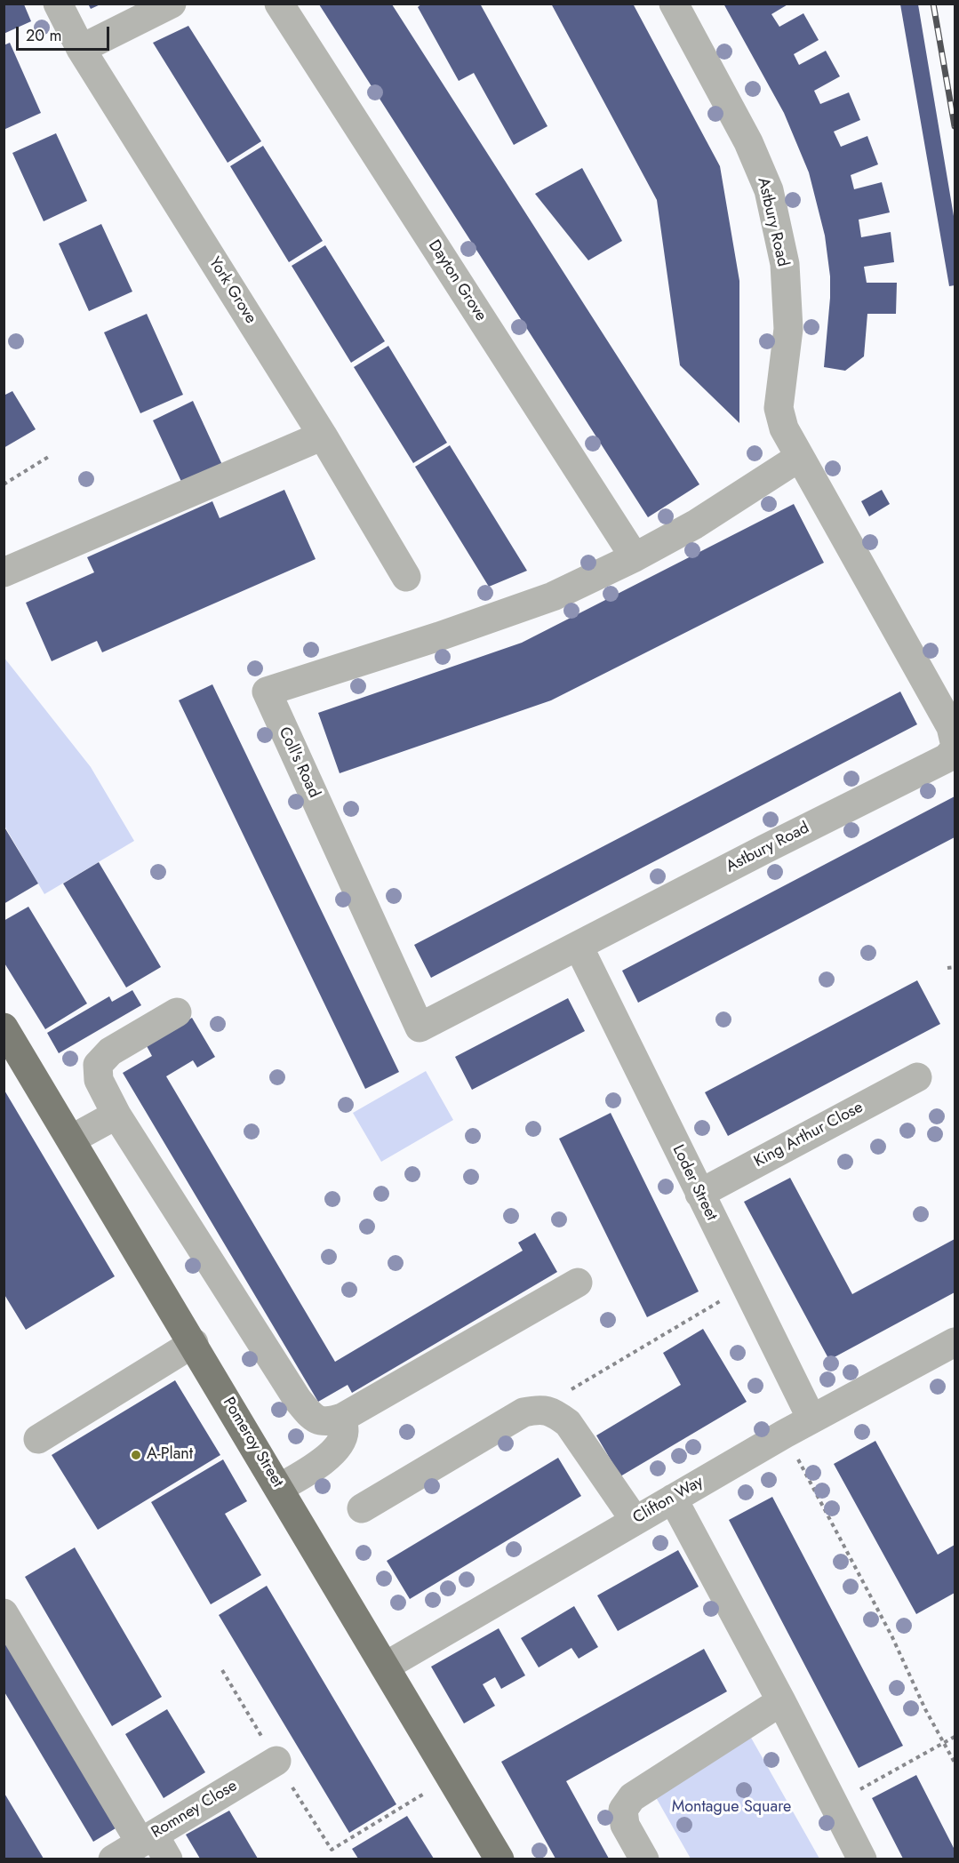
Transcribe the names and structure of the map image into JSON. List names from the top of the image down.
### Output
{
  "streets": {
    "main road": ["Pomeroy Street"],
    "street": [
      "Astbury Road",
      "Dayton Grove",
      "York Grove",
      "Coll's Road",
      "King Arthur Close",
      "Loder Street",
      "Clifton Way",
      "Romney Close"
    ]
  },
  "crossings": [
    ["Astbury Road", "Coll's Road"],
    ["Astbury Road", "Loder Street"],
    ["Dayton Grove", "Coll's Road"],
    ["Coll's Road", "Loder Street"],
    ["King Arthur Close", "Loder Street"],
    ["Loder Street", "Clifton Way"],
    ["Pomeroy Street", "Clifton Way"]
  ],
  "parks": ["Montague Square"],
  "places": ["A-Plant"],
  "scale_bar": "20 m"
}
